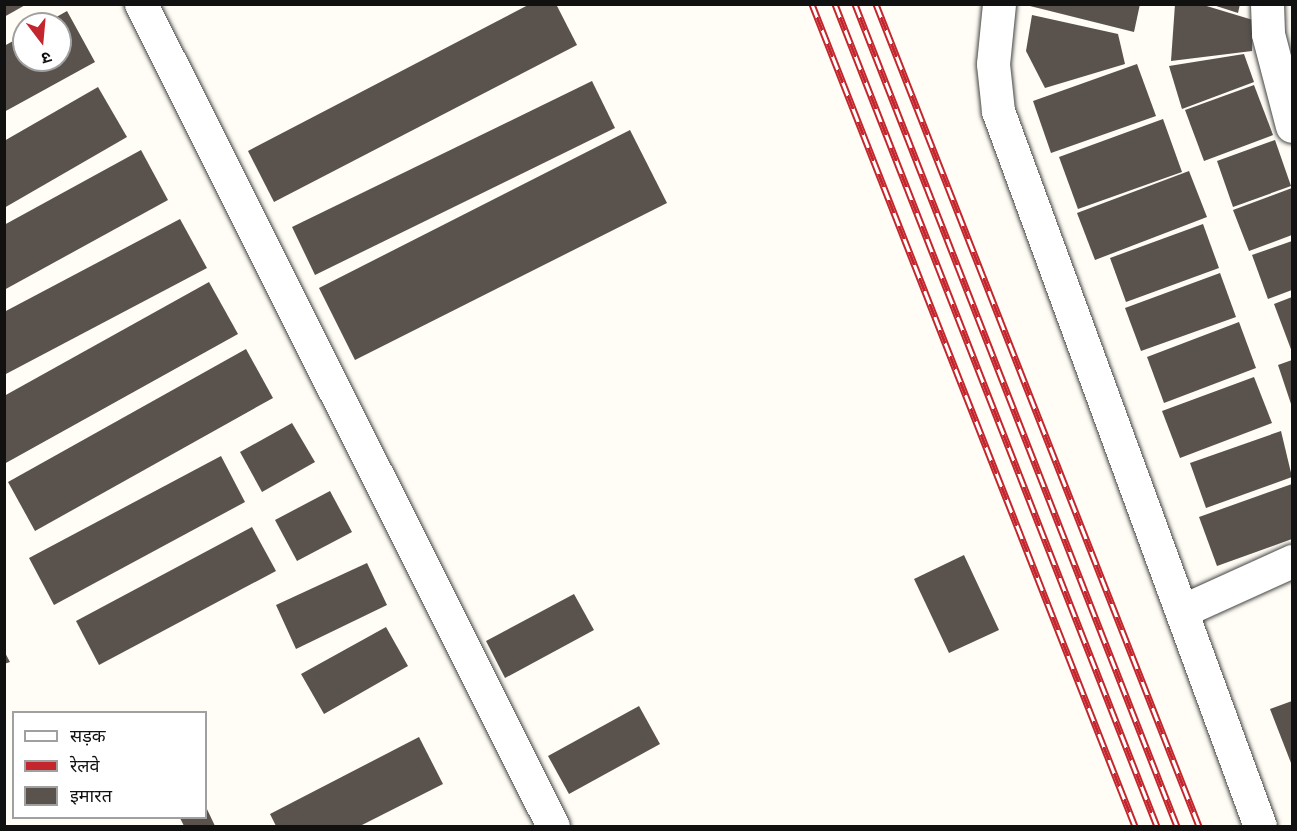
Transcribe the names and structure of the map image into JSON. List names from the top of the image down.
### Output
{
  "legend": ["सड़क", "रेलवे", "इमारत"],
  "north": "bottom"
}
